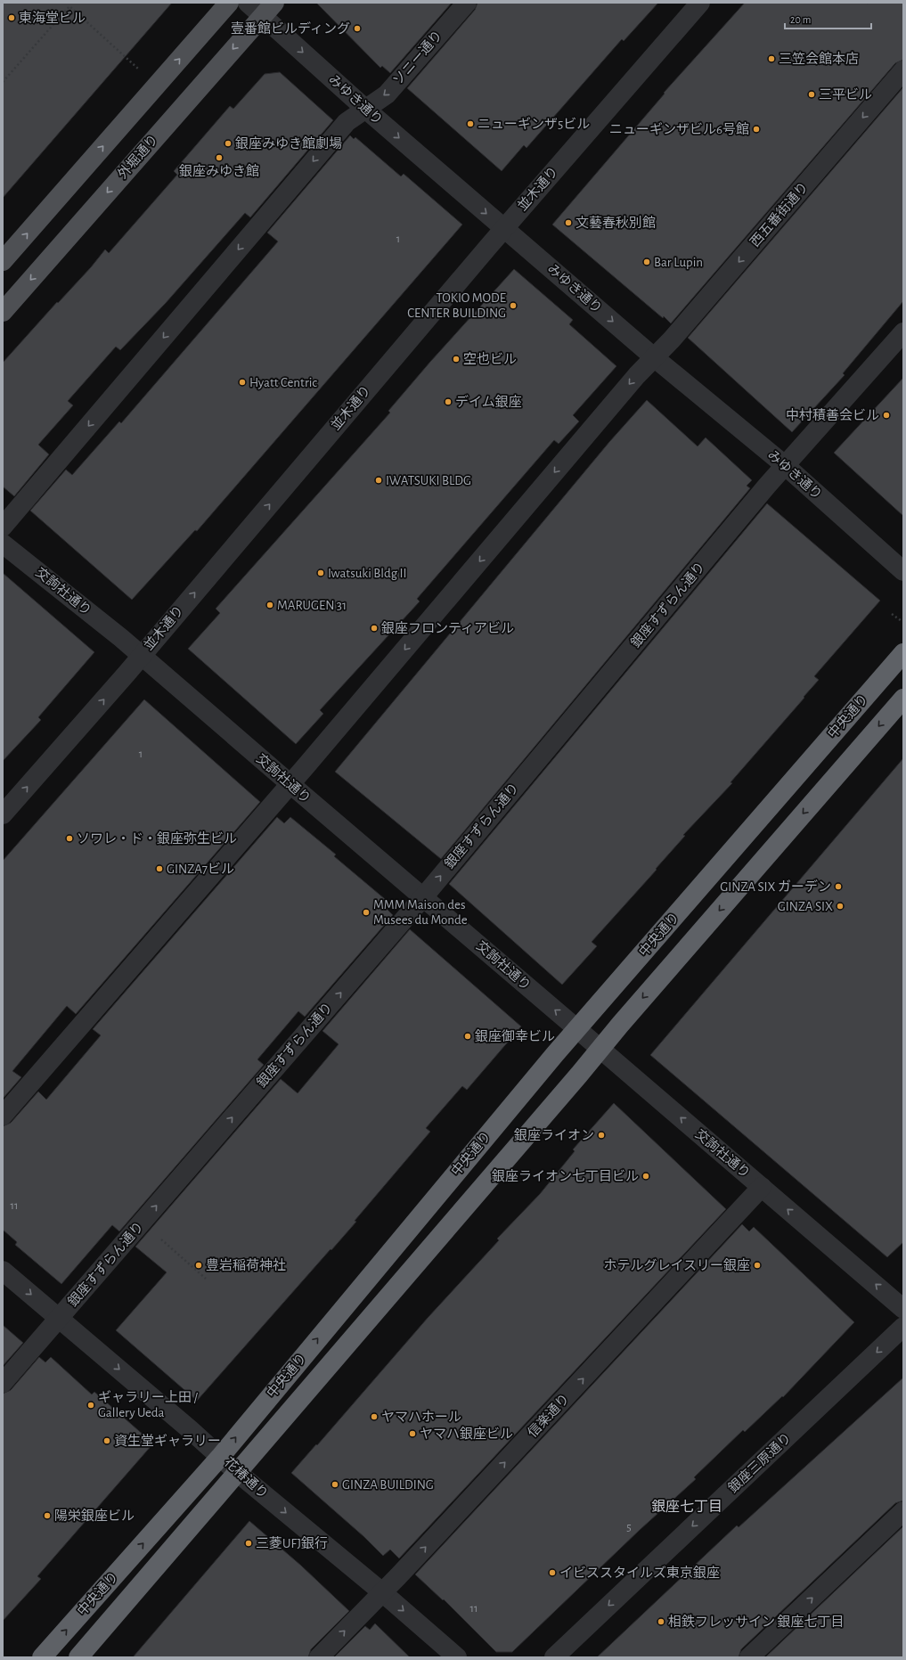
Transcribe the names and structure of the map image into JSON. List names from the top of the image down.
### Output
{
  "streets": {
    "highway": ["中央通り"],
    "main road": ["外堀通り"],
    "street": [
      "ソニー通り",
      "みゆき通り",
      "並木通り",
      "西五番街通り",
      "交詢社通り",
      "銀座すずらん通り",
      "信楽通り",
      "銀座三原通り",
      "花椿通り"
    ]
  },
  "crossings": [
    ["ソニー通り", "みゆき通り"],
    ["みゆき通り", "外堀通り"],
    ["みゆき通り", "並木通り"],
    ["みゆき通り", "西五番街通り"],
    ["みゆき通り", "銀座すずらん通り"],
    ["並木通り", "交詢社通り"],
    ["西五番街通り", "交詢社通り"],
    ["交詢社通り", "銀座すずらん通り"],
    ["交詢社通り", "中央通り"],
    ["交詢社通り", "信楽通り"],
    ["銀座すずらん通り", "花椿通り"],
    ["中央通り", "花椿通り"],
    ["信楽通り", "花椿通り"]
  ],
  "one_way": [
    "ソニー通り",
    "みゆき通り",
    "並木通り",
    "西五番街通り",
    "交詢社通り",
    "銀座すずらん通り",
    "信楽通り",
    "花椿通り"
  ],
  "districts": ["銀座七丁目"],
  "places": [
    "東海堂ビル",
    "壹番館ビルディング",
    "三笠会館本店",
    "三平ビル",
    "ニューギンザ5ビル",
    "ニューギンザビル6号館",
    "銀座みゆき館劇場",
    "銀座みゆき館",
    "文藝春秋別館",
    "Bar Lupin",
    "TOKIO MODE CENTER BUILDING",
    "空也ビル",
    "Hyatt Centric",
    "デイム銀座",
    "中村積善会ビル",
    "IWATSUKI BLDG",
    "Iwatsuki Bldg II",
    "MARUGEN 31",
    "銀座フロンティアビル",
    "ソワレ・ド・銀座弥生ビル",
    "GINZA7ビル",
    "GINZA SIX ガーデン",
    "GINZA SIX",
    "MMM Maison des Musees du Monde",
    "銀座御幸ビル",
    "銀座ライオン",
    "銀座ライオン七丁目ビル",
    "豊岩稲荷神社",
    "ホテルグレイスリー銀座",
    "ギャラリー上田 / Gallery Ueda",
    "ヤマハホール",
    "ヤマハ銀座ビル",
    "資生堂ギャラリー",
    "GINZA BUILDING",
    "陽栄銀座ビル",
    "三菱UFJ銀行",
    "イビススタイルズ東京銀座",
    "相鉄フレッサイン 銀座七丁目"
  ],
  "house_numbers": [
    "1",
    "1",
    "11",
    "5",
    "11"
  ],
  "scale_bar": "20 m"
}
